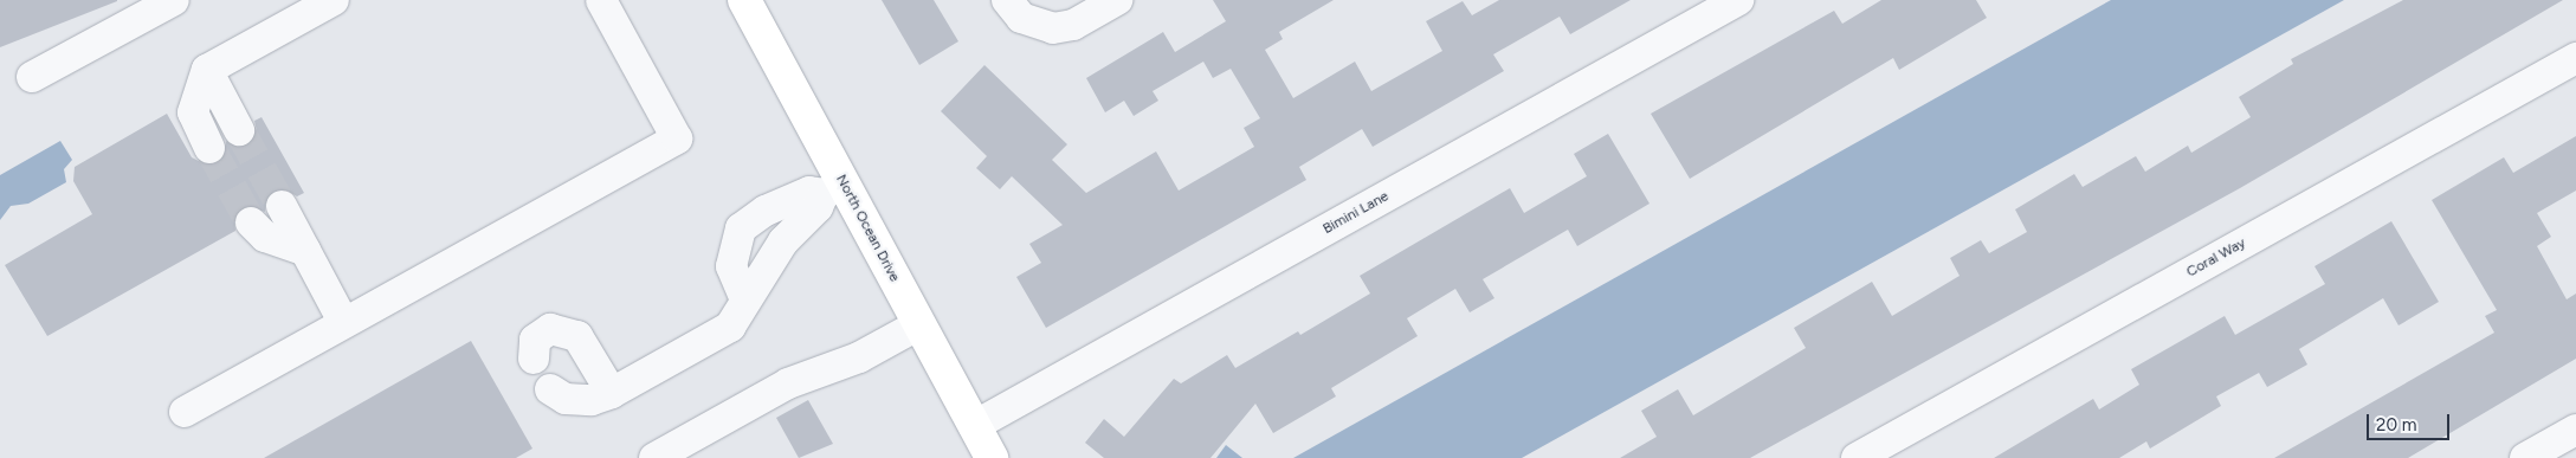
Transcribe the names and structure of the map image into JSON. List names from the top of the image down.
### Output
{
  "streets": {
    "main road": ["North Ocean Drive"],
    "street": ["Bimini Lane", "Coral Way"]
  },
  "crossings": [
    ["Bimini Lane", "North Ocean Drive"]
  ],
  "scale_bar": "20 m"
}
